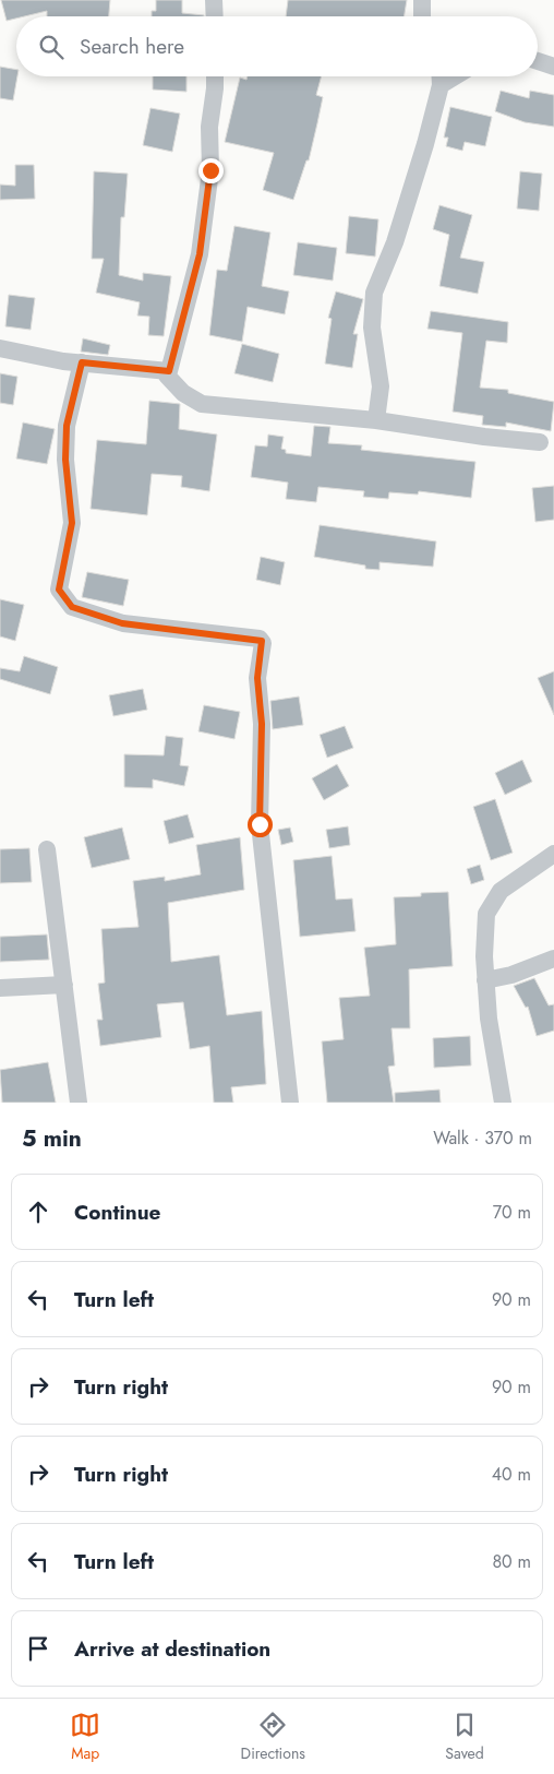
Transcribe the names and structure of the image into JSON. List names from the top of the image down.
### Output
{
  "page": {
    "search": "Search here",
    "heading": ["5 min", "Walk · 370 m"],
    "list": [
      ["Continue", "70 m"],
      ["Turn left", "90 m"],
      ["Turn right", "90 m"],
      ["Turn right", "40 m"],
      ["Turn left", "80 m"],
      "Arrive at destination"
    ],
    "nav": ["Map", "Directions", "Saved"]
  }
}
